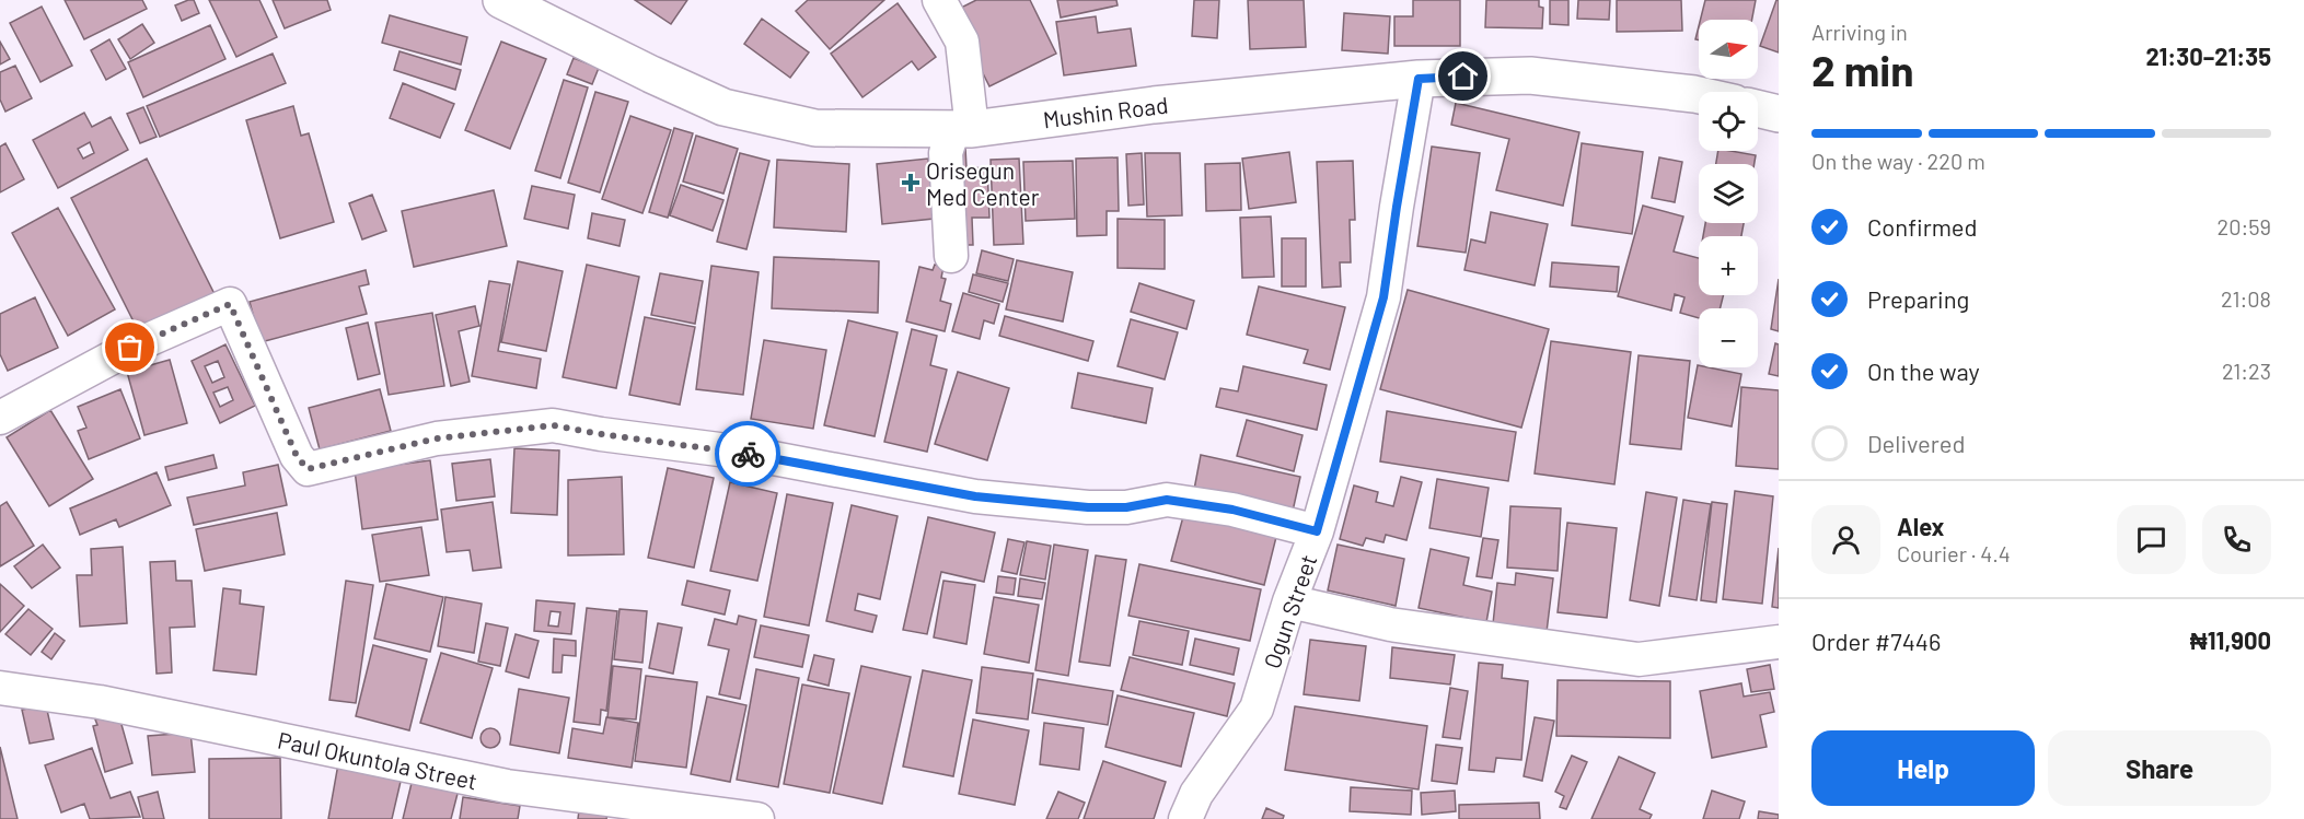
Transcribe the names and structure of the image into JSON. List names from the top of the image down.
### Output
{
  "streets": {
    "main road": ["Mushin Road"],
    "street": ["Ogun Street", "Paul Okuntola Street"]
  },
  "crossings": [
    ["Mushin Road", "Ogun Street"]
  ],
  "places": {
    "health": ["Orisegun Med Center"]
  },
  "north": "right",
  "page": {
    "heading": ["2 min", "Arriving in", "21:30–21:35"],
    "panel": [
      "Alex",
      "Courier · 4.4",
      "Order #7446",
      "₦11,900"
    ],
    "map_buttons": ["+", "−"],
    "bar": "On the way · 220 m",
    "list": [
      ["Confirmed", "20:59"],
      ["Preparing", "21:08"],
      ["On the way", "21:23"],
      "Delivered"
    ],
    "buttons": ["Help", "Share"]
  }
}
